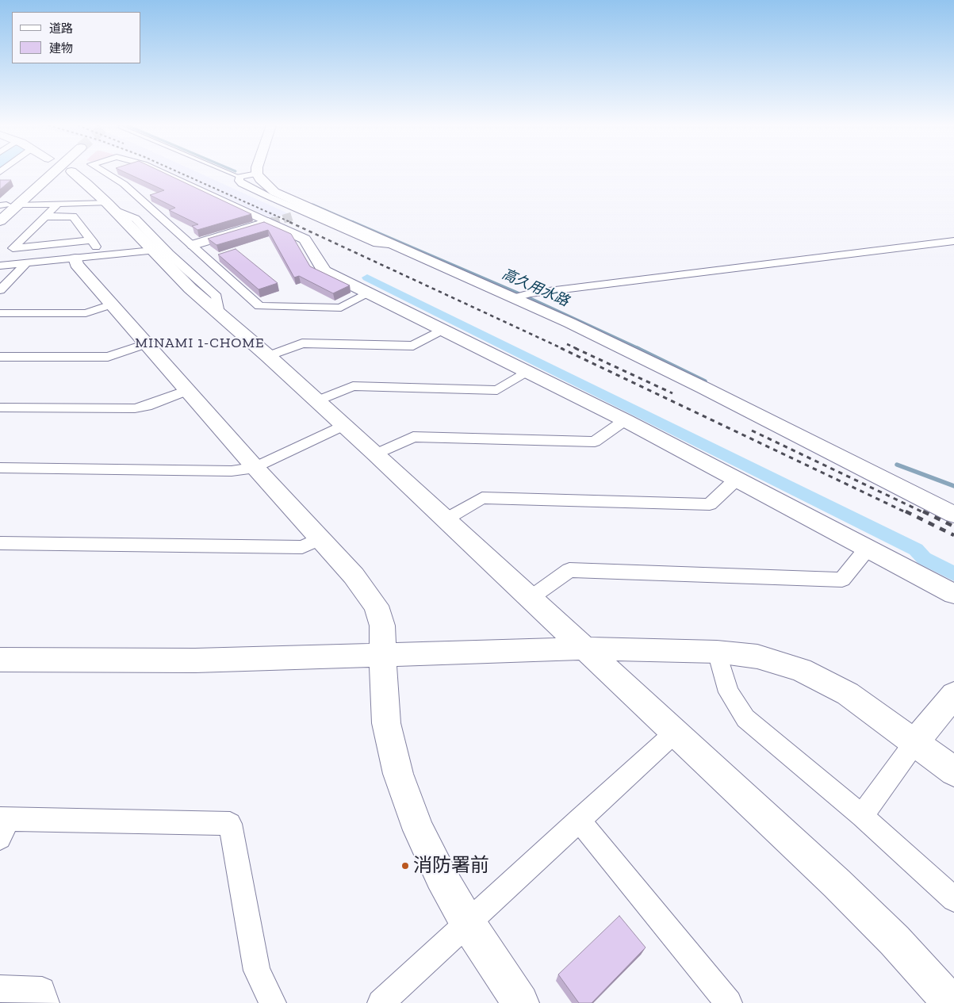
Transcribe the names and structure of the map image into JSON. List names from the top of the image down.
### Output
{
  "districts": ["MINAMI 1-CHOME"],
  "water": ["高久用水路"],
  "places": ["消防署前"],
  "legend": ["道路", "建物"]
}
